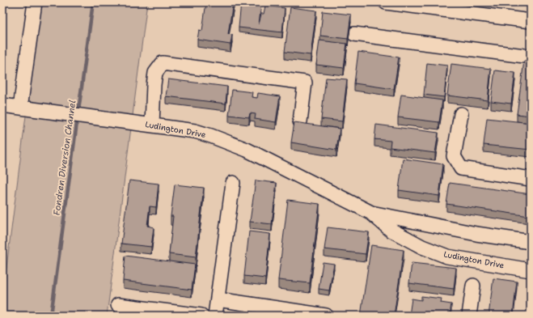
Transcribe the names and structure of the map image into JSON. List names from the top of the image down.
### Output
{
  "streets": {
    "street": ["Ludington Drive"]
  },
  "water": ["Fondren Diversion Channel"]
}
